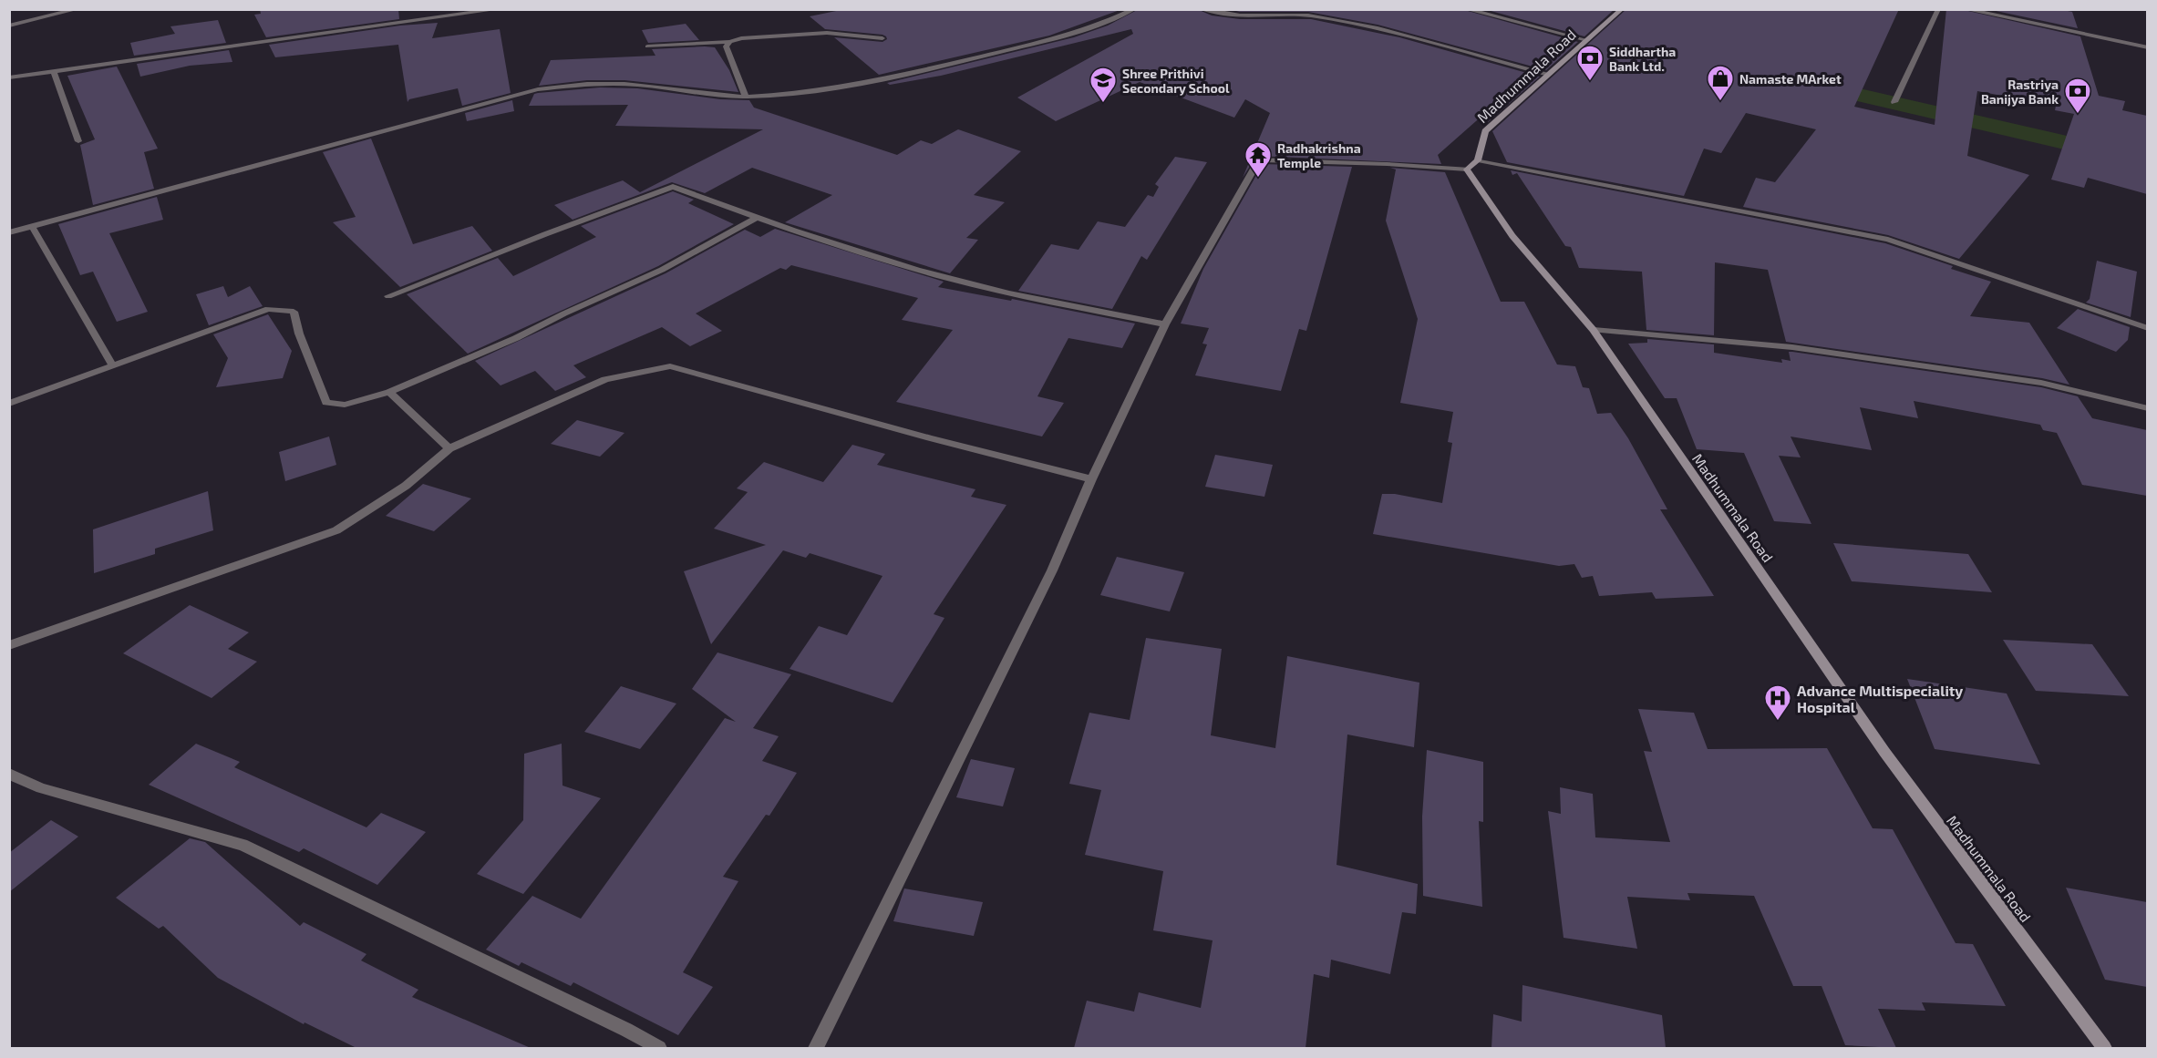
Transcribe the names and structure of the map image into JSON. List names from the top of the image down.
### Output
{
  "streets": {
    "street": ["Madhummala Road"]
  },
  "places": {
    "bank": ["Siddhartha Bank Ltd.", "Rastriya Banijya Bank"],
    "shop": ["Namaste MArket"],
    "school or university": ["Shree Prithivi Secondary School"],
    "temple": ["Radhakrishna Temple"],
    "hospital": ["Advance Multispeciality Hospital"]
  }
}
